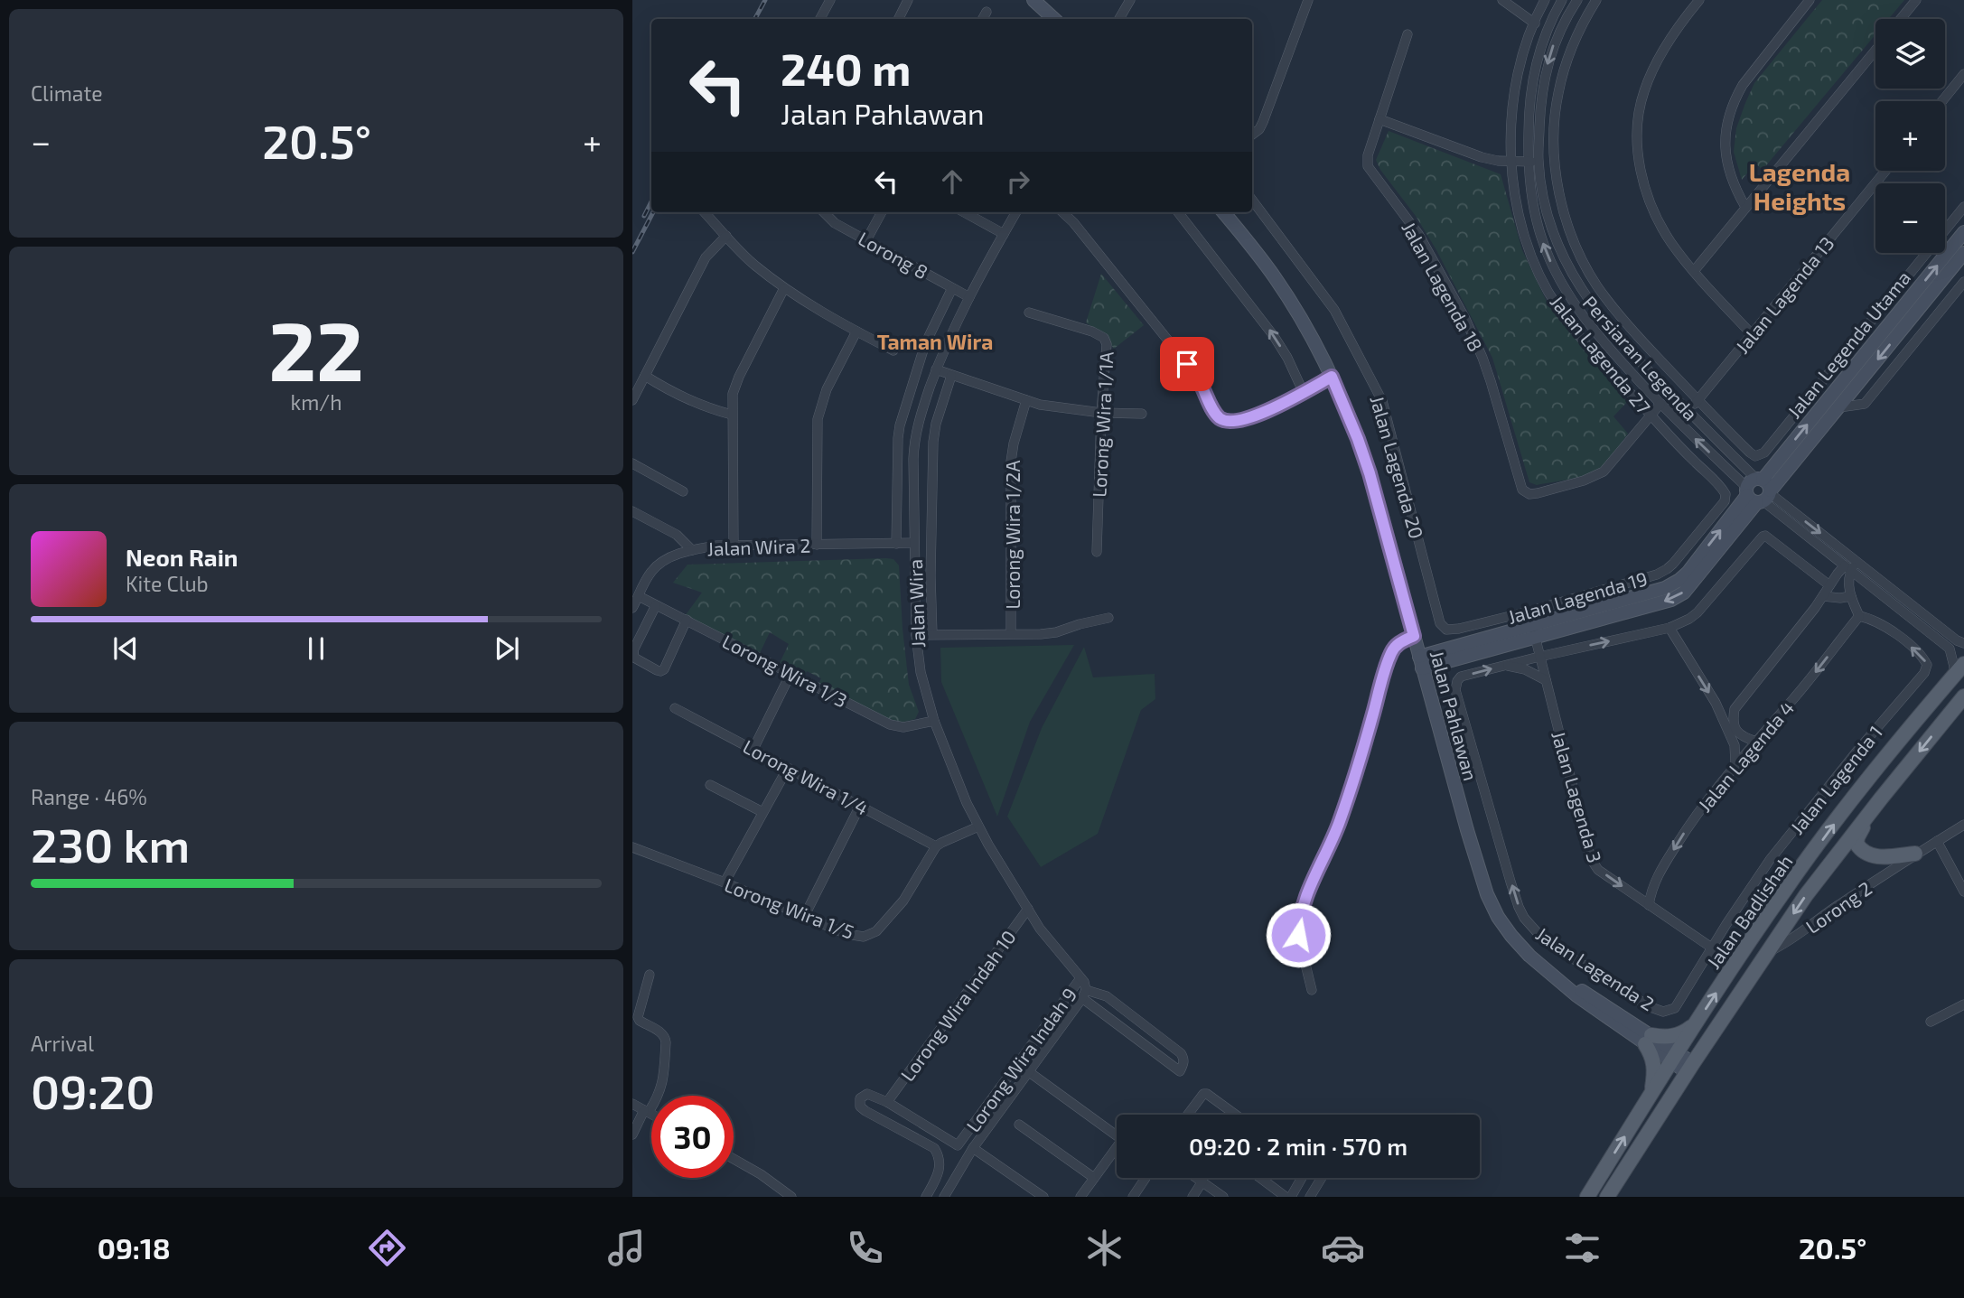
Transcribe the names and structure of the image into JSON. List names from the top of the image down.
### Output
{
  "streets": {
    "main road": ["Jalan Badlishah"],
    "street": [
      "Lorong 8",
      "Jalan Lagenda 18",
      "Jalan Lagenda 13",
      "Jalan Legenda Utama",
      "Jalan Lagenda 27",
      "Persiaran Legenda",
      "Lorong Wira 1/1A",
      "Jalan Lagenda 20",
      "Lorong Wira 1/2A",
      "Jalan Wira 2",
      "Jalan Lagenda 19",
      "Jalan Wira",
      "Lorong Wira 1/3",
      "Jalan Pahlawan",
      "Jalan Lagenda 4",
      "Lorong Wira 1/4",
      "Jalan Lagenda 1",
      "Jalan Lagenda 3",
      "Lorong 2",
      "Lorong Wira 1/5",
      "Jalan Lagenda 2",
      "Lorong Wira Indah 10",
      "Lorong Wira Indah 9"
    ]
  },
  "crossings": [
    ["Lorong 8", "Jalan Wira"],
    ["Jalan Lagenda 18", "Jalan Lagenda 27"],
    ["Jalan Lagenda 18", "Persiaran Legenda"],
    ["Jalan Lagenda 13", "Persiaran Legenda"],
    ["Jalan Legenda Utama", "Persiaran Legenda"],
    ["Jalan Lagenda 27", "Jalan Lagenda 19"],
    ["Jalan Lagenda 20", "Jalan Lagenda 19"],
    ["Jalan Wira 2", "Jalan Wira"],
    ["Jalan Wira 2", "Lorong Wira 1/3"],
    ["Jalan Lagenda 19", "Jalan Lagenda 3"],
    ["Jalan Wira", "Lorong Wira 1/3"],
    ["Jalan Wira", "Lorong Wira Indah 10"],
    ["Jalan Wira", "Lorong Wira Indah 9"],
    ["Jalan Pahlawan", "Jalan Badlishah"],
    ["Jalan Lagenda 4", "Jalan Lagenda 1"],
    ["Jalan Lagenda 4", "Jalan Lagenda 3"],
    ["Lorong Wira 1/4", "Lorong Wira 1/5"],
    ["Jalan Lagenda 1", "Jalan Lagenda 3"],
    ["Jalan Lagenda 1", "Jalan Lagenda 2"],
    ["Jalan Lagenda 3", "Jalan Lagenda 2"],
    ["Lorong 2", "Jalan Badlishah"],
    ["Lorong Wira Indah 10", "Lorong Wira Indah 9"]
  ],
  "one_way": ["Jalan Lagenda 1", "Jalan Lagenda 3"],
  "districts": ["Lagenda Heights", "Taman Wira"],
  "page": {
    "tile": [
      "Climate",
      ["22", "km/h"],
      ["Range · 46%", "230 km"],
      ["Arrival", "09:20"]
    ],
    "map_buttons": ["+", "−"],
    "turn": ["240 m", "Jalan Pahlawan"],
    "heat": ["−", "20.5°", "+"],
    "song": ["Neon Rain", "Kite Club"],
    "limit": "30",
    "trip": "09:20 · 2 min · 570 m",
    "tabs": ["09:18", "20.5°"]
  }
}
